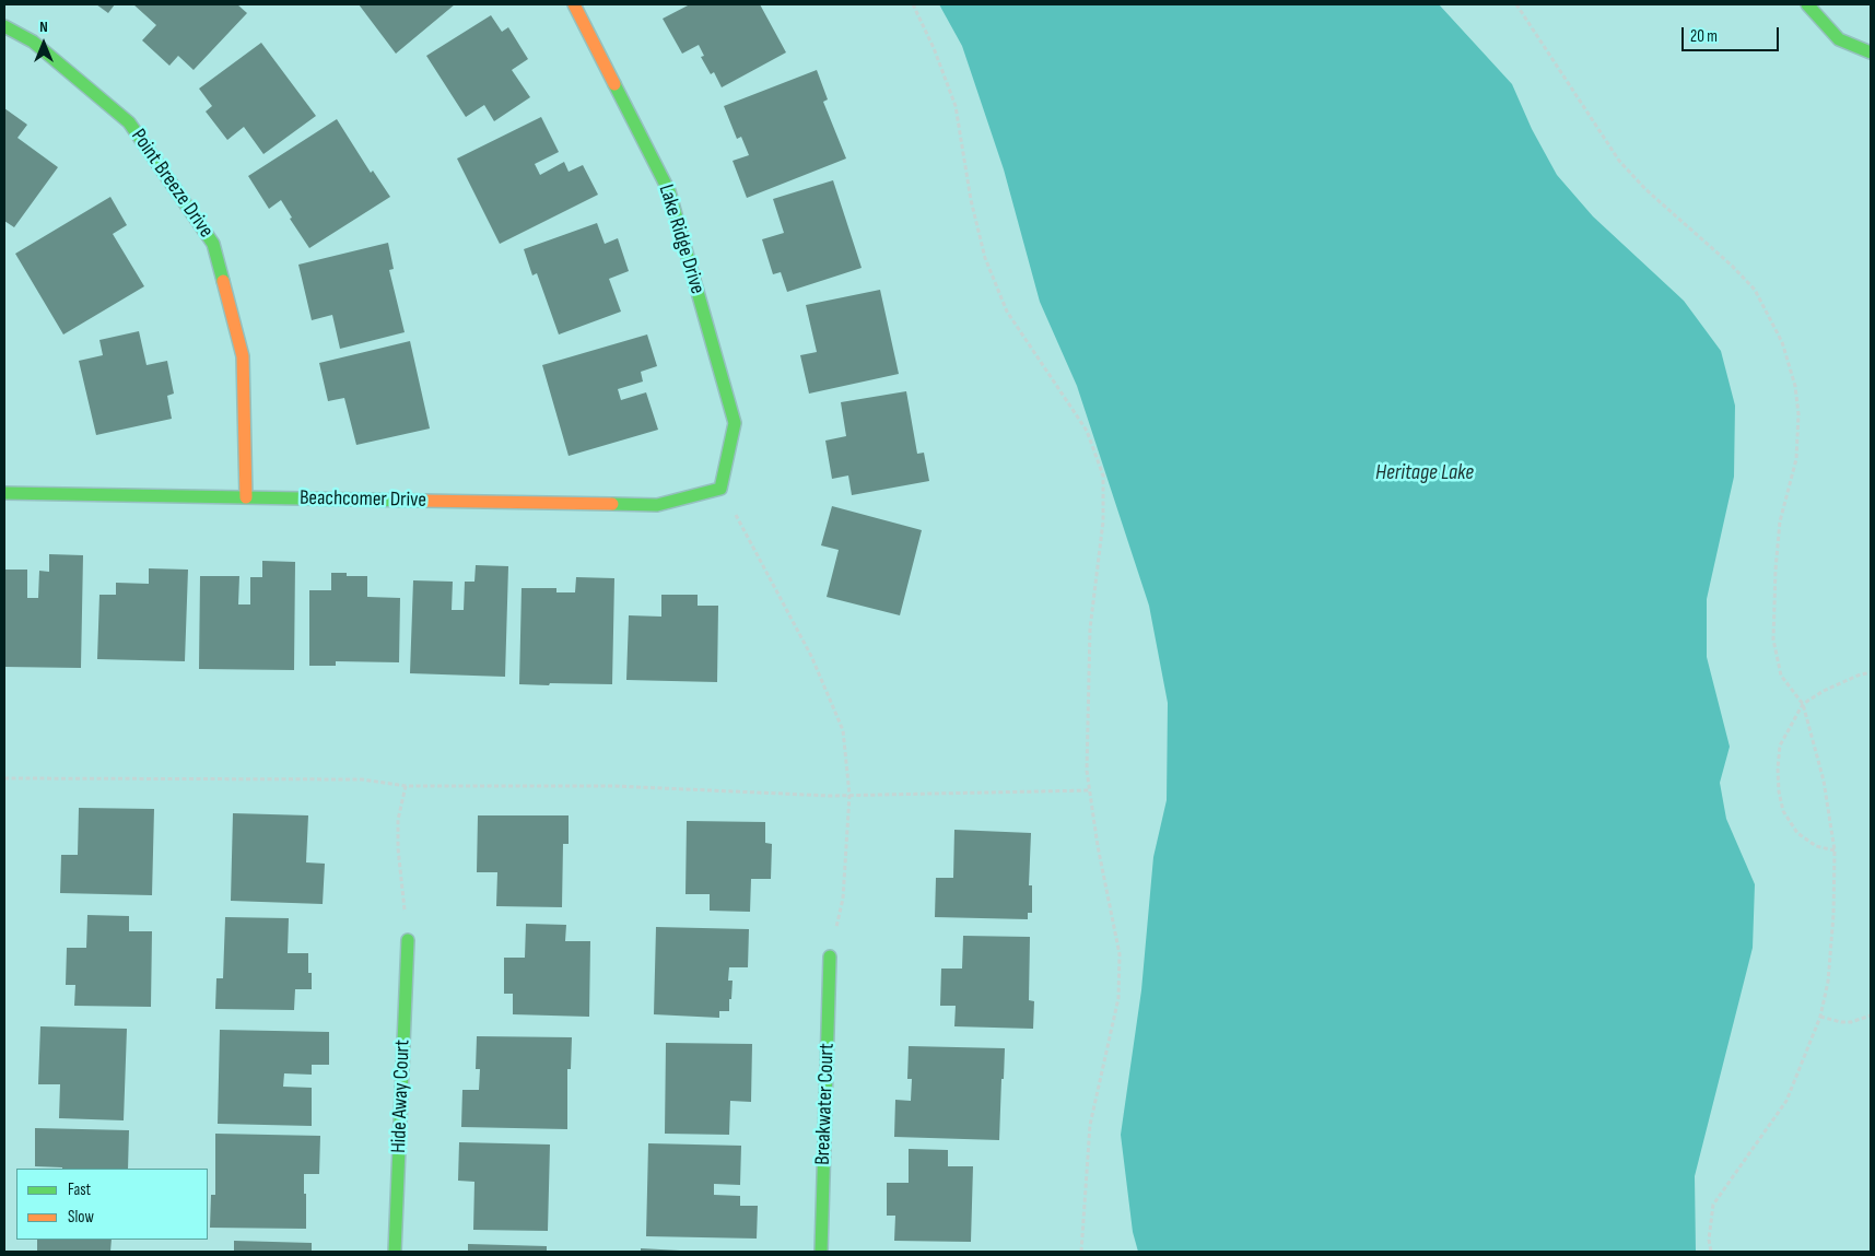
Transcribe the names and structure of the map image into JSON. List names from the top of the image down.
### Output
{
  "streets": {
    "street": [
      "Point Breeze Drive",
      "Lake Ridge Drive",
      "Beachcomer Drive",
      "Hide Away Court",
      "Breakwater Court"
    ]
  },
  "crossings": [
    ["Point Breeze Drive", "Beachcomer Drive"],
    ["Lake Ridge Drive", "Beachcomer Drive"]
  ],
  "water": ["Heritage Lake"],
  "legend": ["Fast", "Slow"],
  "scale_bar": "20 m",
  "north": "top"
}
